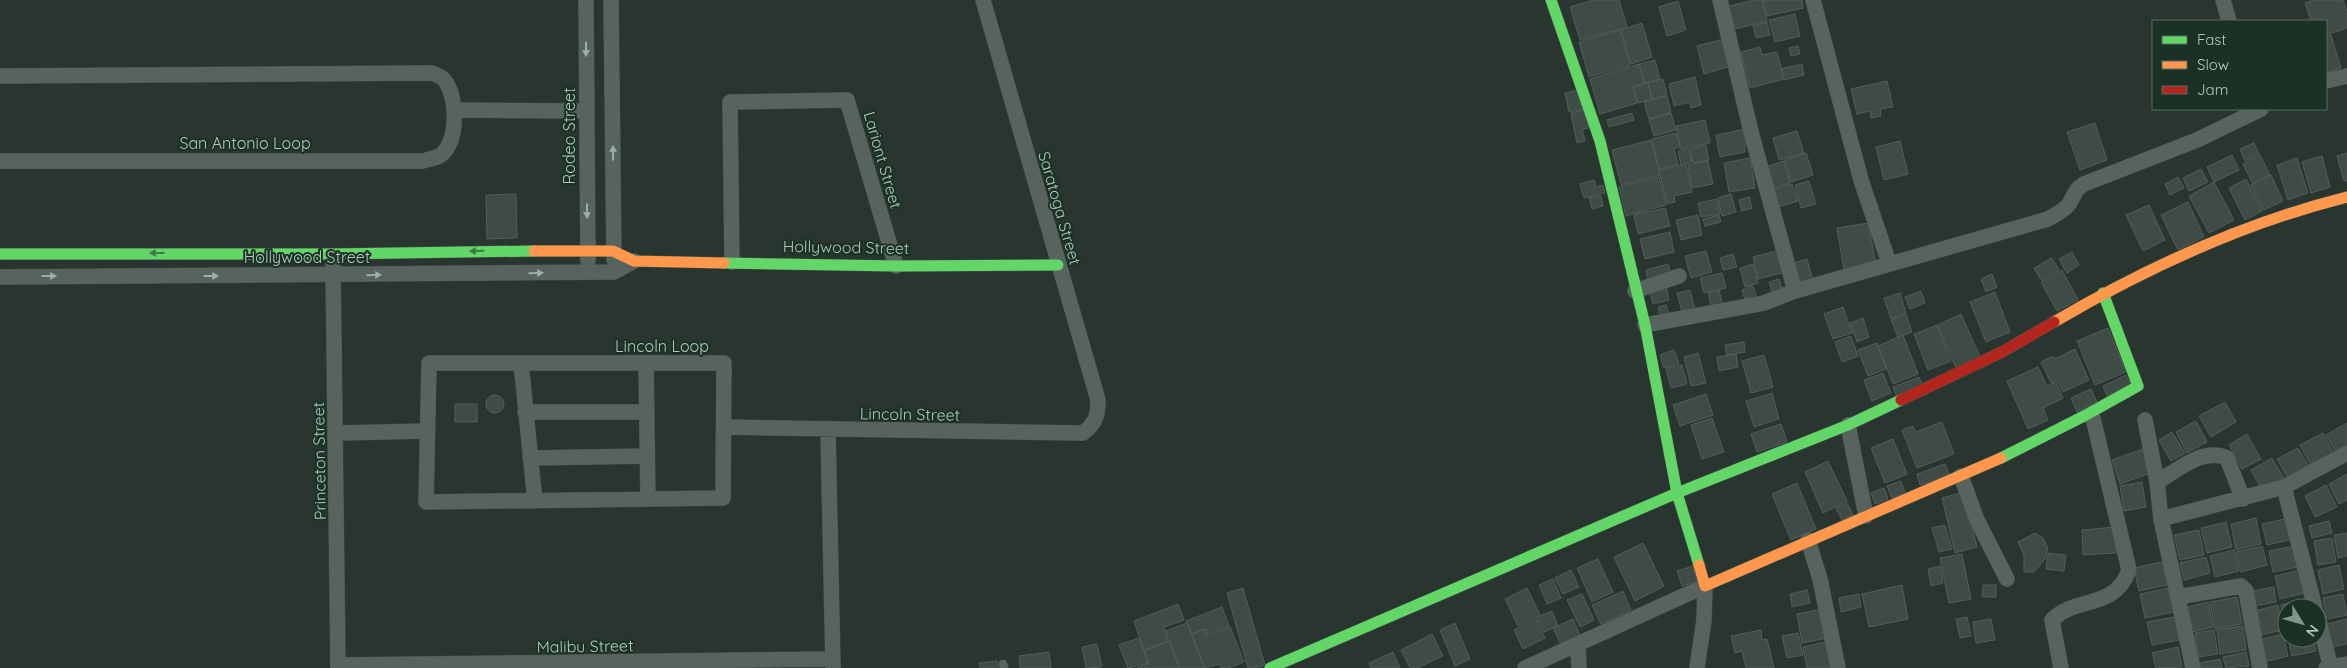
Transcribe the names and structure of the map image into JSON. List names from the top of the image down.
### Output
{
  "streets": {
    "street": [
      "Rodeo Street",
      "San Antonio Loop",
      "Lariont Street",
      "Saratoga Street",
      "Hollywood Street",
      "Lincoln Loop",
      "Lincoln Street",
      "Princeton Street",
      "Malibu Street"
    ]
  },
  "crossings": [
    ["Rodeo Street", "Hollywood Street"],
    ["Lariont Street", "Hollywood Street"],
    ["Saratoga Street", "Hollywood Street"],
    ["Saratoga Street", "Lincoln Street"],
    ["Hollywood Street", "Princeton Street"],
    ["Lincoln Loop", "Lincoln Street"],
    ["Princeton Street", "Malibu Street"]
  ],
  "legend": ["Fast", "Slow", "Jam"],
  "north": "bottom right"
}
